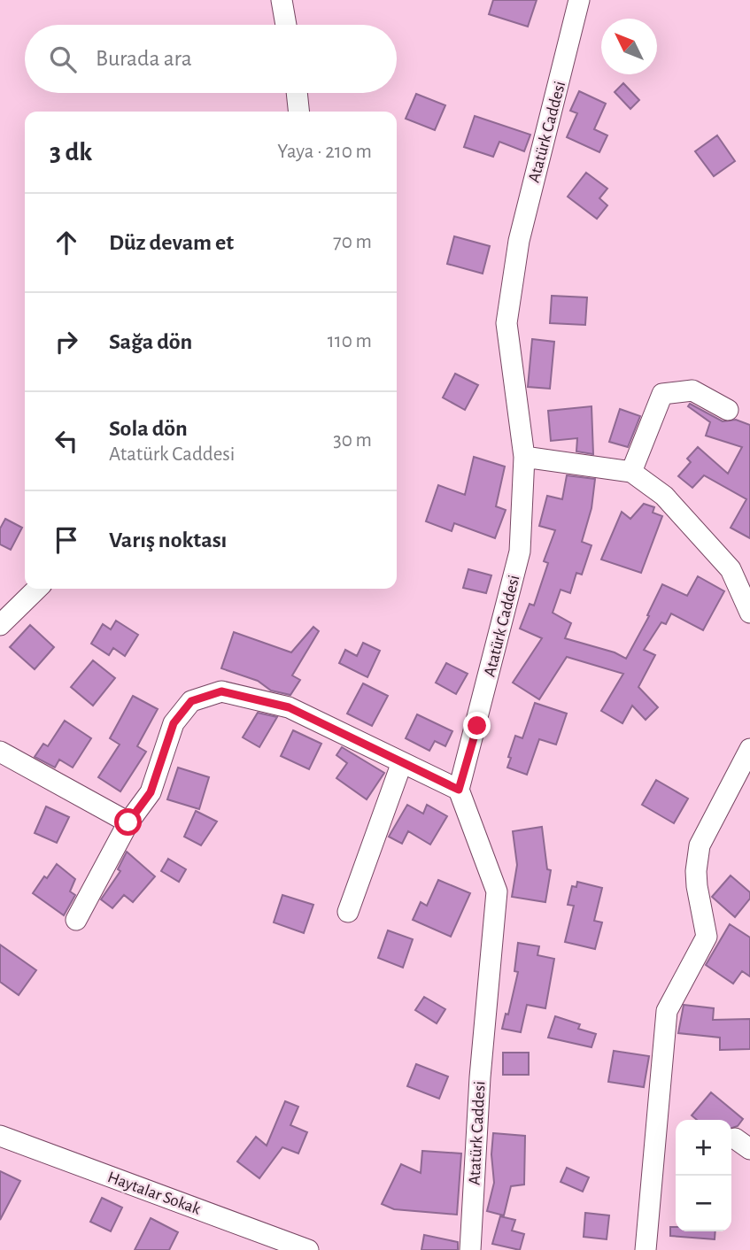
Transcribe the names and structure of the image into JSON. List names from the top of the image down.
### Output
{
  "streets": {
    "street": ["Atatürk Caddesi", "Haytalar Sokak"]
  },
  "north": "top left",
  "page": {
    "search": "Burada ara",
    "heading": ["3 dk", "Yaya · 210 m"],
    "list": [
      ["Düz devam et", "70 m"],
      ["Sağa dön", "110 m"],
      ["Sola dön", "Atatürk Caddesi", "30 m"],
      "Varış noktası"
    ],
    "map_buttons": ["+", "−"]
  }
}
